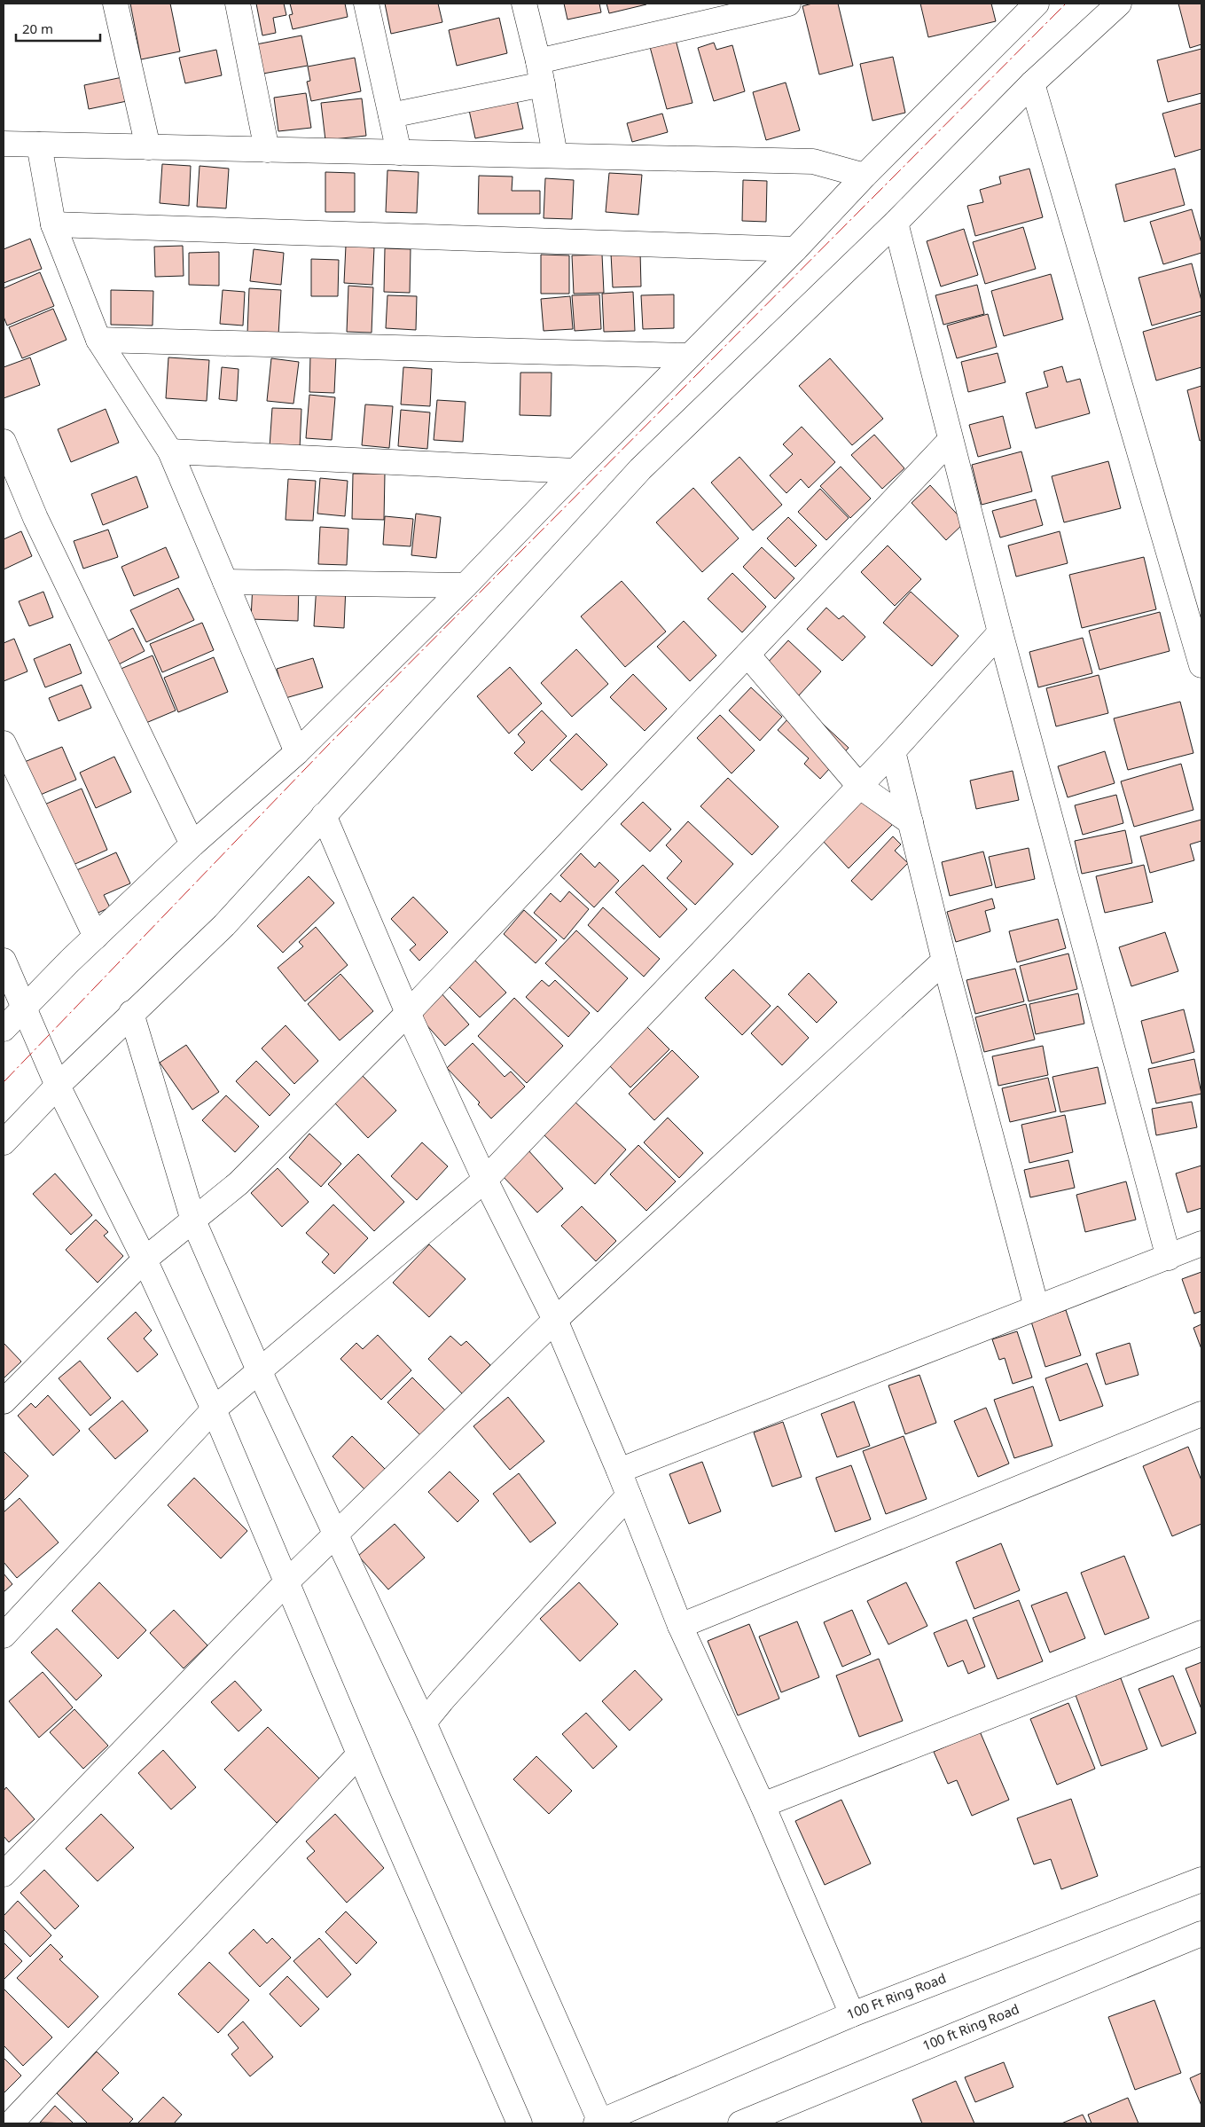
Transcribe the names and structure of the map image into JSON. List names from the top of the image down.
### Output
{
  "streets": {
    "street": ["100 Ft Ring Road", "100 ft Ring Road"]
  },
  "scale_bar": "20 m"
}
